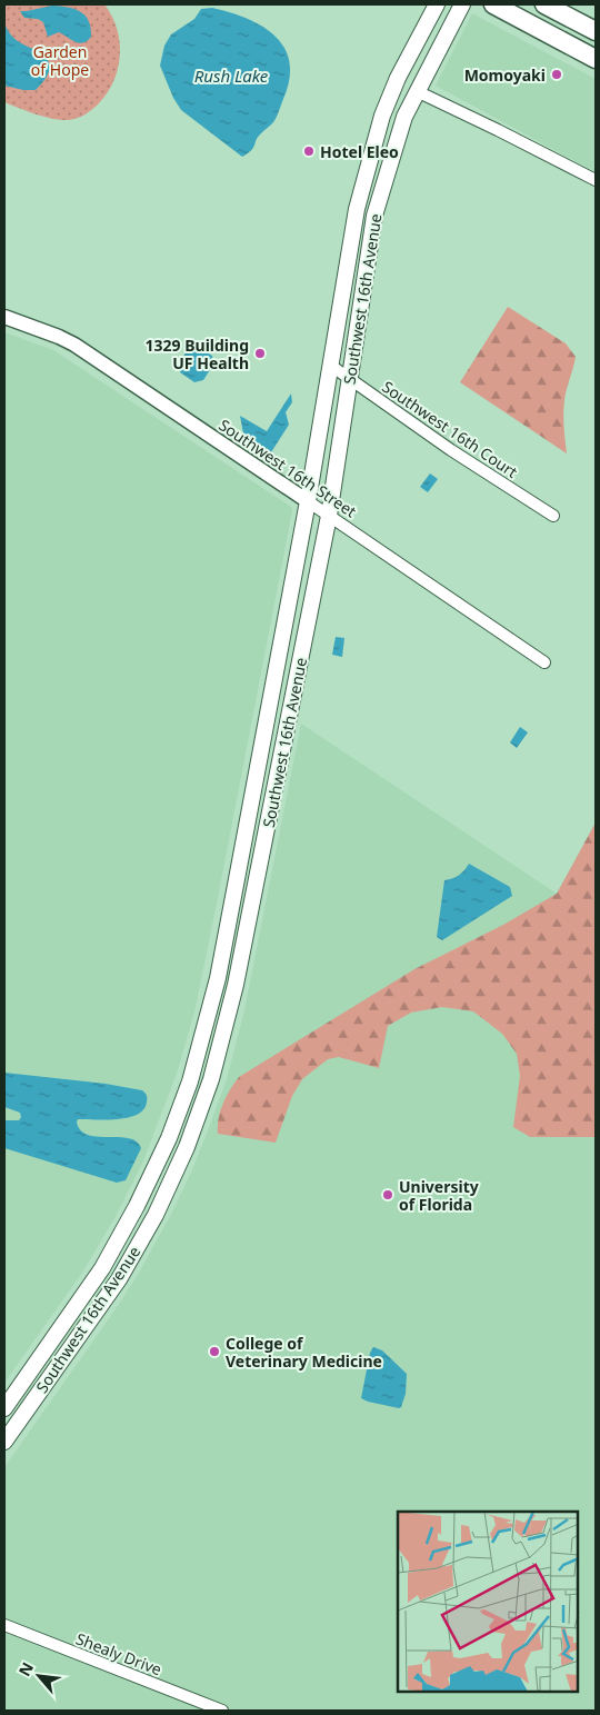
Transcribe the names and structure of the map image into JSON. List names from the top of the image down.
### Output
{
  "streets": {
    "main road": ["Southwest 16th Avenue"],
    "street": ["Southwest 16th Court", "Southwest 16th Street", "Shealy Drive"]
  },
  "crossings": [
    ["Southwest 16th Avenue", "Southwest 16th Court"],
    ["Southwest 16th Avenue", "Southwest 16th Street"]
  ],
  "water": ["Rush Lake"],
  "parks": ["Garden of Hope"],
  "places": [
    "Momoyaki",
    "Hotel Eleo",
    "1329 Building UF Health",
    "University of Florida",
    "College of Veterinary Medicine"
  ],
  "north": "top left"
}
